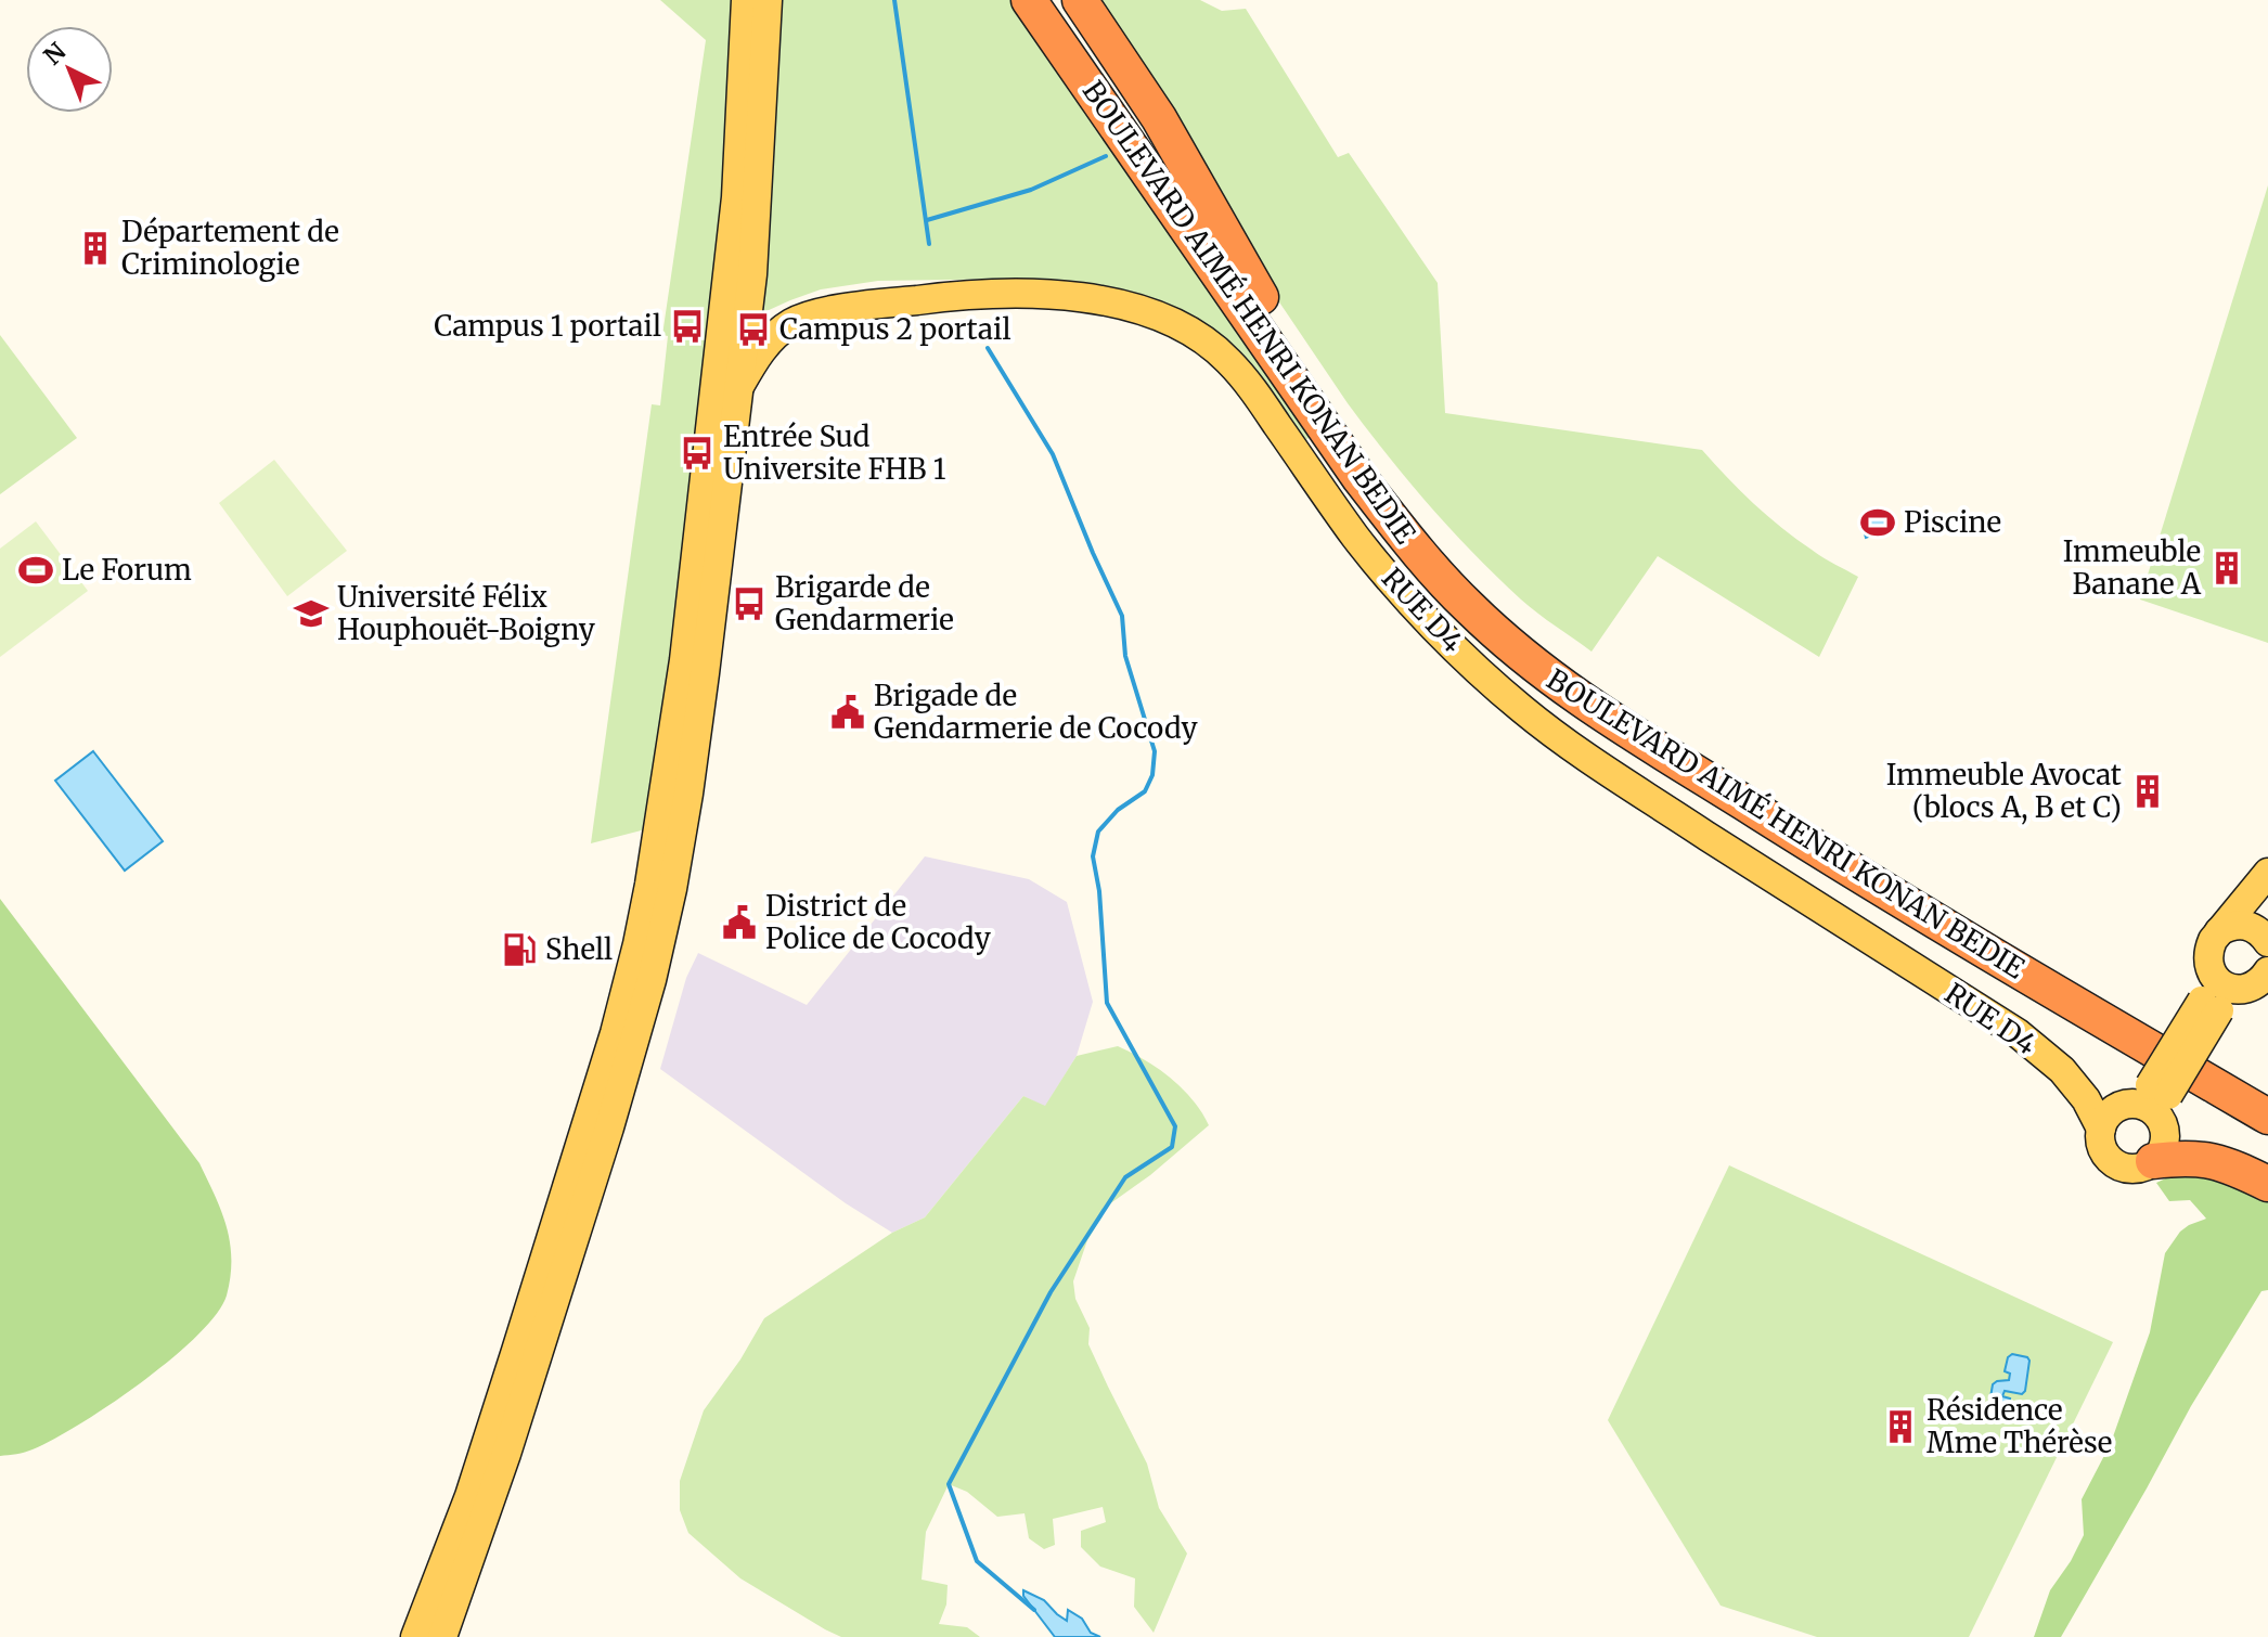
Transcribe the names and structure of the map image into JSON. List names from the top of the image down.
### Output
{
  "streets": {
    "highway": ["BOULEVARD AIMÉ HENRI KONAN BEDIE"],
    "main road": ["RUE D4"]
  },
  "places": {
    "building": [
      "Département de Criminologie",
      "Immeuble Banane A",
      "Immeuble Avocat (blocs A, B et C)",
      "Résidence Mme Thérèse"
    ],
    "bus stop": [
      "Campus 1 portail",
      "Campus 2 portail",
      "Entrée Sud Universite FHB 1",
      "Brigarde de Gendarmerie"
    ],
    "sports": ["Piscine", "Le Forum"],
    "school or university": ["Université Félix Houphouët-Boigny"],
    "public building": ["Brigade de Gendarmerie de Cocody", "District de Police de Cocody"],
    "fuel station": ["Shell"]
  },
  "north": "top left"
}
